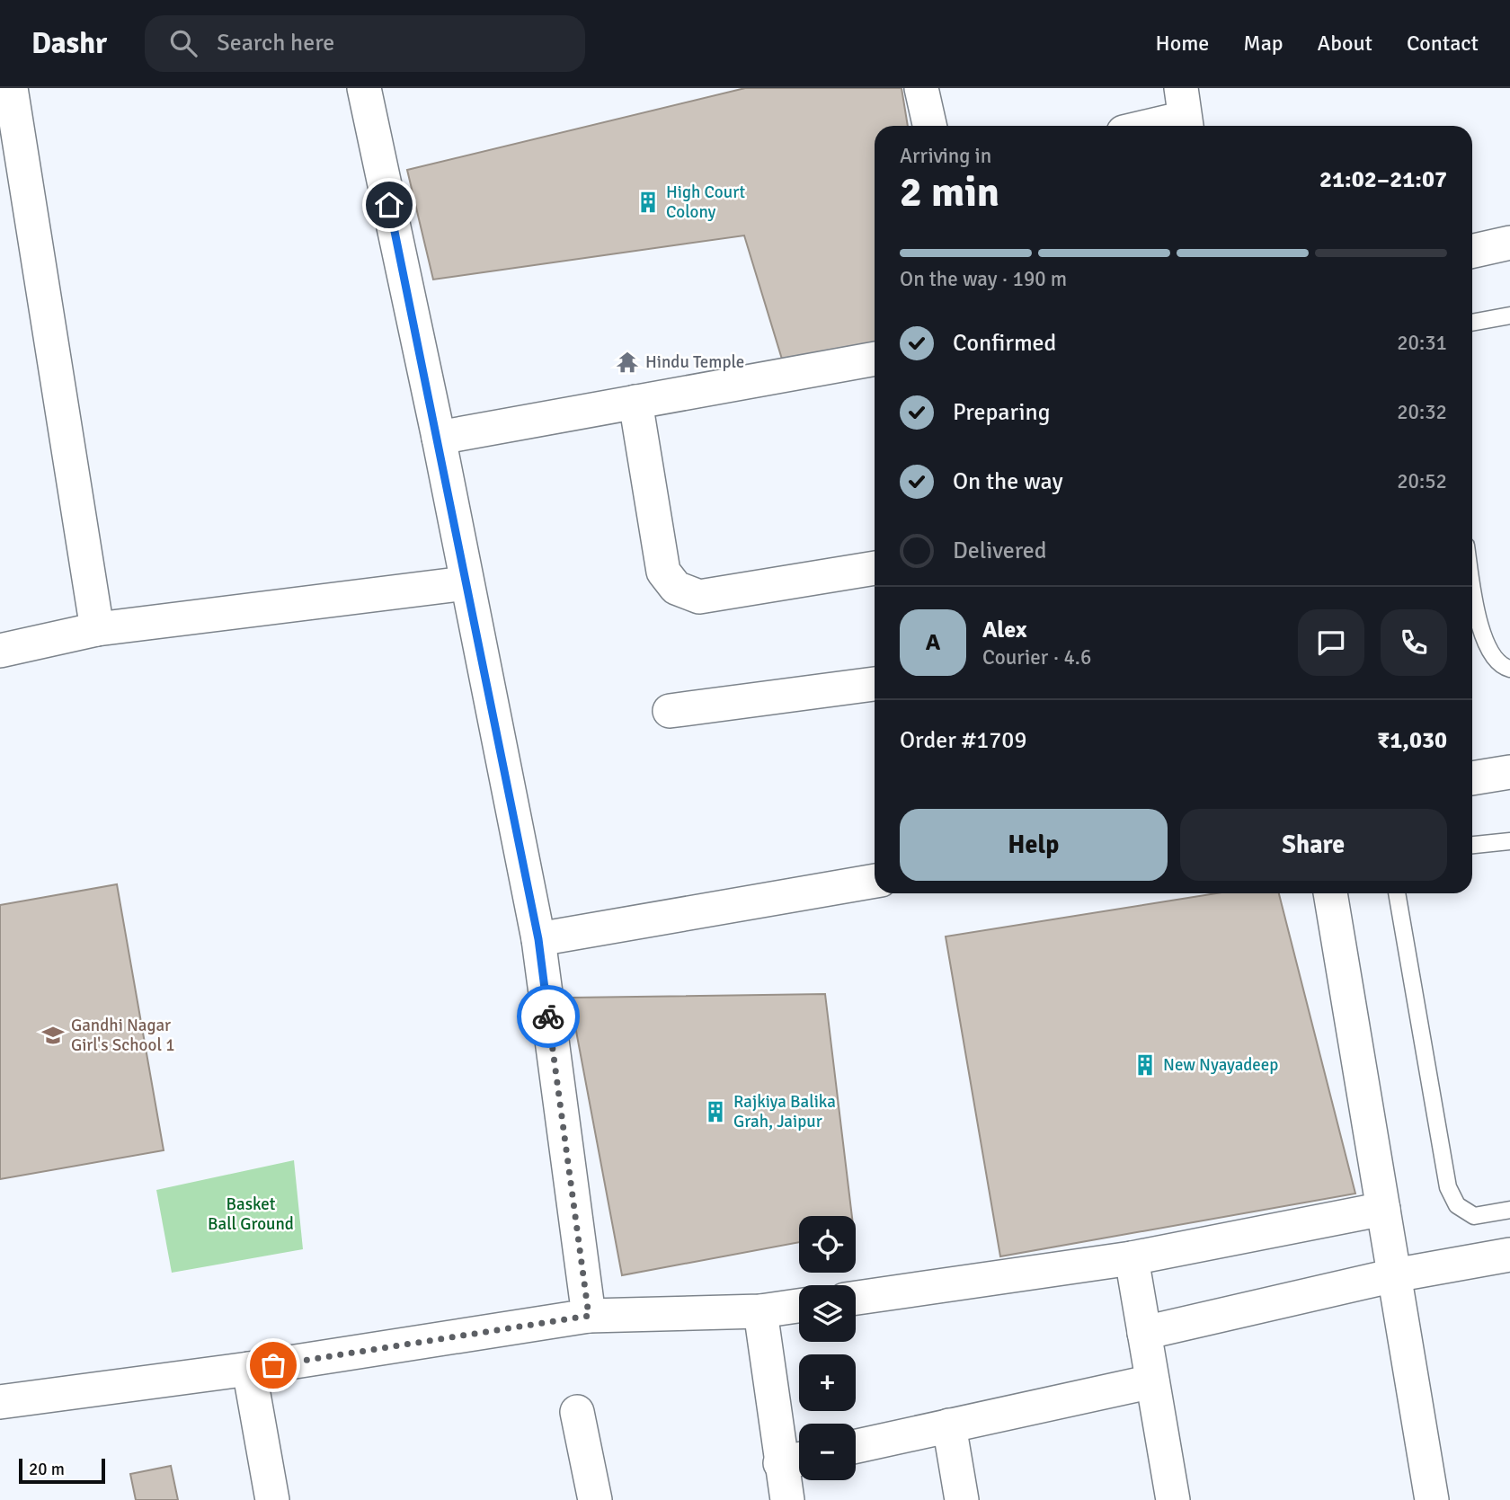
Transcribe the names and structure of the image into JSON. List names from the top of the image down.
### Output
{
  "parks": ["Basket Ball Ground"],
  "places": {
    "building": ["High Court Colony", "New Nyayadeep", "Rajkiya Balika Grah, Jaipur"],
    "temple": ["Hindu Temple"],
    "school or university": ["Gandhi Nagar Girl's School 1"]
  },
  "scale_bar": "20 m",
  "page": {
    "header": "Dashr",
    "search": "Search here",
    "nav": [
      "Home",
      "Map",
      "About",
      "Contact"
    ],
    "heading": ["2 min", "Arriving in", "21:02–21:07"],
    "panel": [
      "Alex",
      "Courier · 4.6",
      "Order #1709",
      "₹1,030"
    ],
    "bar": "On the way · 190 m",
    "list": [
      ["Confirmed", "20:31"],
      ["Preparing", "20:32"],
      ["On the way", "20:52"],
      "Delivered"
    ],
    "round": "A",
    "buttons": ["Help", "Share"],
    "map_buttons": ["+", "−"],
    "scale": "20 m"
  }
}
